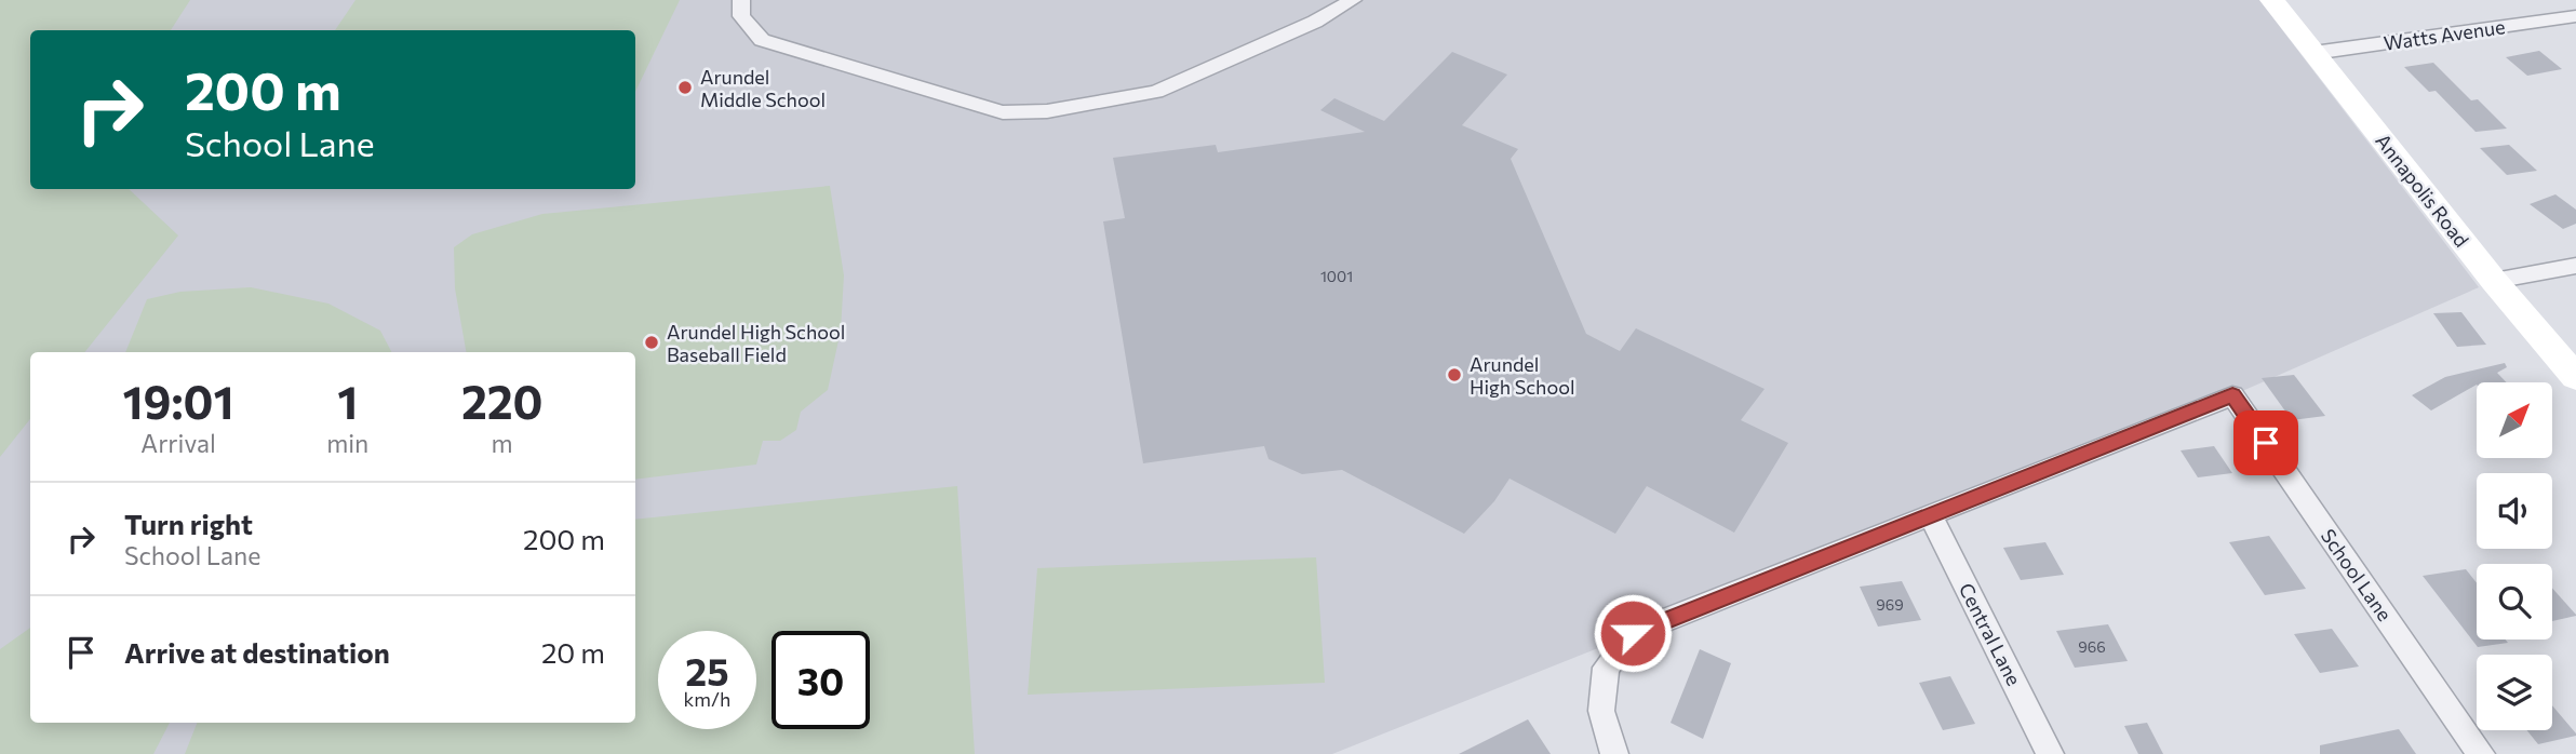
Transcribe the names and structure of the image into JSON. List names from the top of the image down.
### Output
{
  "streets": {
    "main road": ["Annapolis Road"],
    "street": ["Watts Avenue", "School Lane", "Central Lane"]
  },
  "crossings": [
    ["Watts Avenue", "Annapolis Road"],
    ["School Lane", "Central Lane"]
  ],
  "places": ["Arundel Middle School", "Arundel High School Baseball Field", "Arundel High School"],
  "house_numbers": ["1001", "969", "966"],
  "north": "top right",
  "page": {
    "turn": ["200 m", "School Lane"],
    "eta": [
      "19:01",
      "Arrival",
      "1",
      "min",
      "220",
      "m"
    ],
    "list": [
      {
        "name": "Turn right",
        "note": "School Lane",
        "value": "200 m"
      },
      {
        "name": "Arrive at destination",
        "value": "20 m"
      }
    ],
    "speed": "25 km/h",
    "limit": "30"
  }
}
